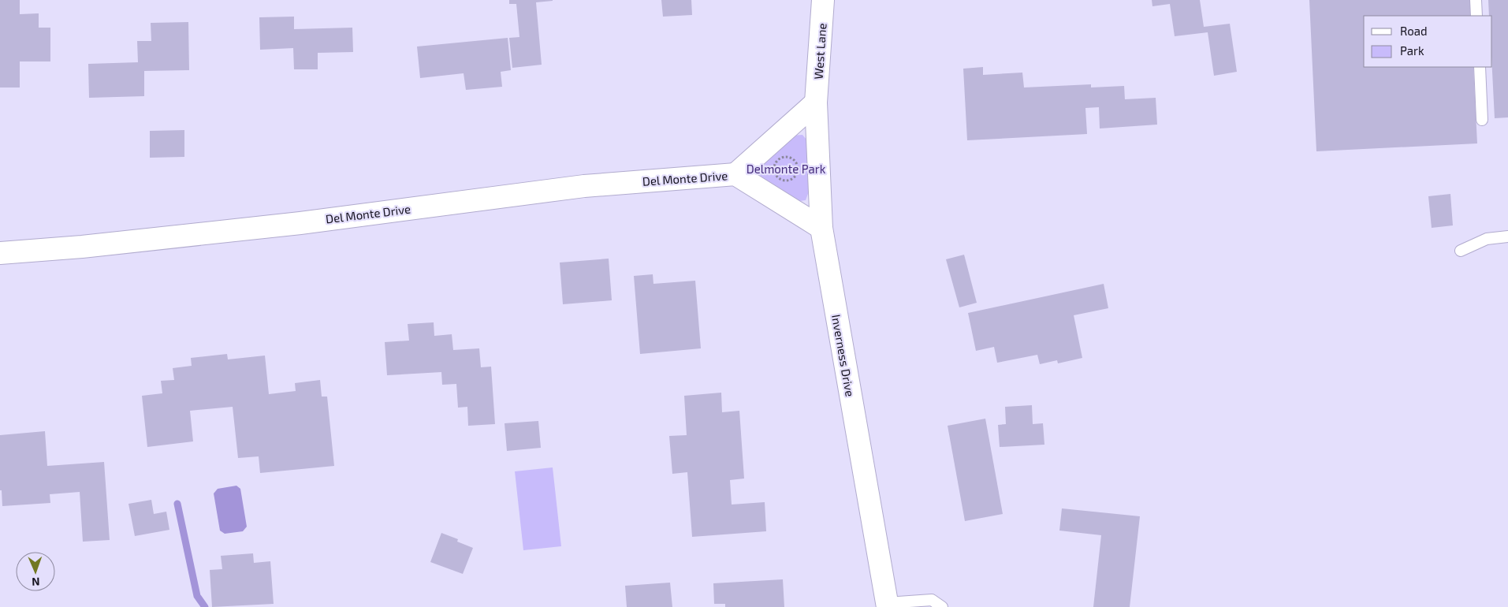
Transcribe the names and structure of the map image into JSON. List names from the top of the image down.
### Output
{
  "streets": {
    "street": ["West Lane", "Del Monte Drive", "Inverness Drive"]
  },
  "crossings": [
    ["West Lane", "Del Monte Drive"],
    ["West Lane", "Inverness Drive"],
    ["Del Monte Drive", "Inverness Drive"]
  ],
  "parks": ["Delmonte Park"],
  "legend": ["Road", "Park"],
  "north": "bottom"
}
